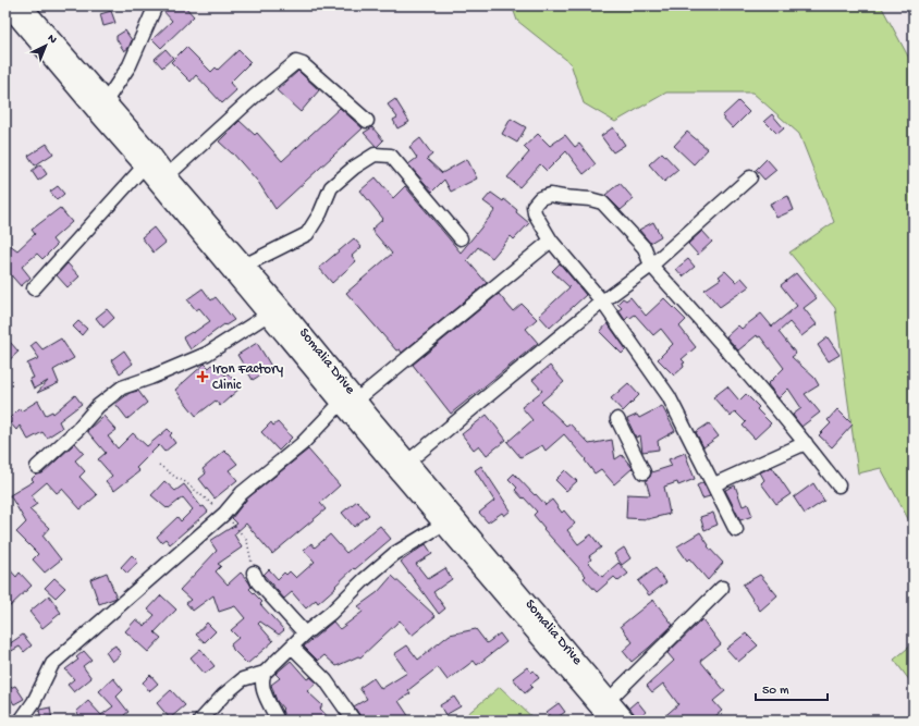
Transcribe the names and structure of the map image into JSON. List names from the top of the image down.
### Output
{
  "streets": {
    "main road": ["Somalia Drive"]
  },
  "places": {
    "health": ["Iron Factory Clinic"]
  },
  "scale_bar": "50 m",
  "north": "top right"
}
